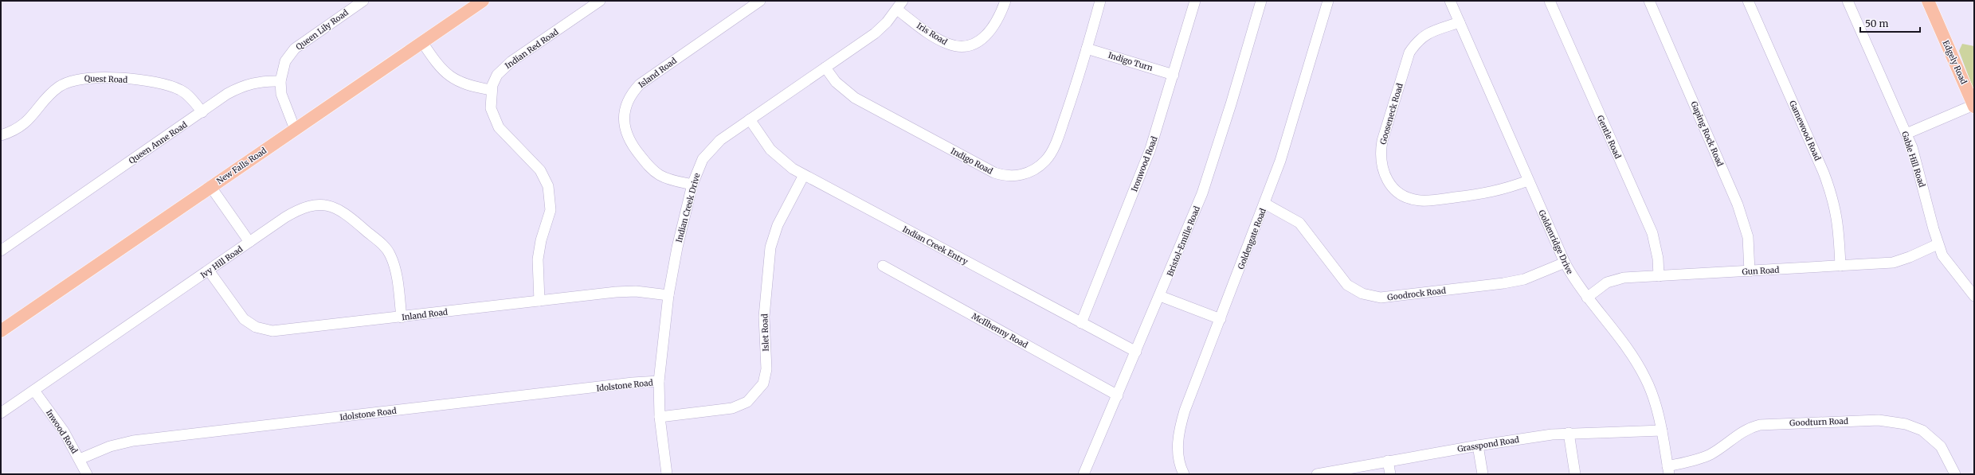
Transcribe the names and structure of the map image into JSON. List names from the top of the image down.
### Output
{
  "streets": {
    "main road": ["Edgely Road", "New Falls Road"],
    "street": [
      "Queen Lily Road",
      "Iris Road",
      "Indian Red Road",
      "Indigo Turn",
      "Island Road",
      "Quest Road",
      "Gooseneck Road",
      "Gamewood Road",
      "Gaping Rock Road",
      "Gentle Road",
      "Queen Anne Road",
      "Gable Hill Road",
      "Indigo Road",
      "Ironwood Road",
      "Indian Creek Drive",
      "Goldengate Road",
      "Bristol-Emilie Road",
      "Goldenridge Drive",
      "Indian Creek Entry",
      "Ivy Hill Road",
      "Gun Road",
      "Goodrock Road",
      "Inland Road",
      "McIlhenny Road",
      "Islet Road",
      "Idolstone Road",
      "Goodturn Road",
      "Inwood Road",
      "Grasspond Road"
    ]
  },
  "crossings": [
    ["Queen Lily Road", "Queen Anne Road"],
    ["Iris Road", "Indian Creek Drive"],
    ["Indian Red Road", "Inland Road"],
    ["Indigo Turn", "Indigo Road"],
    ["Indigo Turn", "Ironwood Road"],
    ["Island Road", "Indian Creek Drive"],
    ["Quest Road", "Queen Anne Road"],
    ["Gooseneck Road", "Goldenridge Drive"],
    ["Gamewood Road", "Gun Road"],
    ["Gaping Rock Road", "Gun Road"],
    ["Gentle Road", "Gun Road"],
    ["Gable Hill Road", "Gun Road"],
    ["Indigo Road", "Indian Creek Drive"],
    ["Ironwood Road", "Indian Creek Entry"],
    ["Indian Creek Drive", "Indian Creek Entry"],
    ["Indian Creek Drive", "Inland Road"],
    ["Indian Creek Drive", "Islet Road"],
    ["Indian Creek Drive", "Idolstone Road"],
    ["Goldengate Road", "Goodrock Road"],
    ["Bristol-Emilie Road", "Indian Creek Entry"],
    ["Bristol-Emilie Road", "McIlhenny Road"],
    ["Goldenridge Drive", "Gun Road"],
    ["Goldenridge Drive", "Goodrock Road"],
    ["Goldenridge Drive", "Goodturn Road"],
    ["Goldenridge Drive", "Grasspond Road"],
    ["Indian Creek Entry", "Islet Road"],
    ["Ivy Hill Road", "Inland Road"],
    ["Ivy Hill Road", "Inwood Road"],
    ["Idolstone Road", "Inwood Road"]
  ],
  "scale_bar": "50 m"
}
